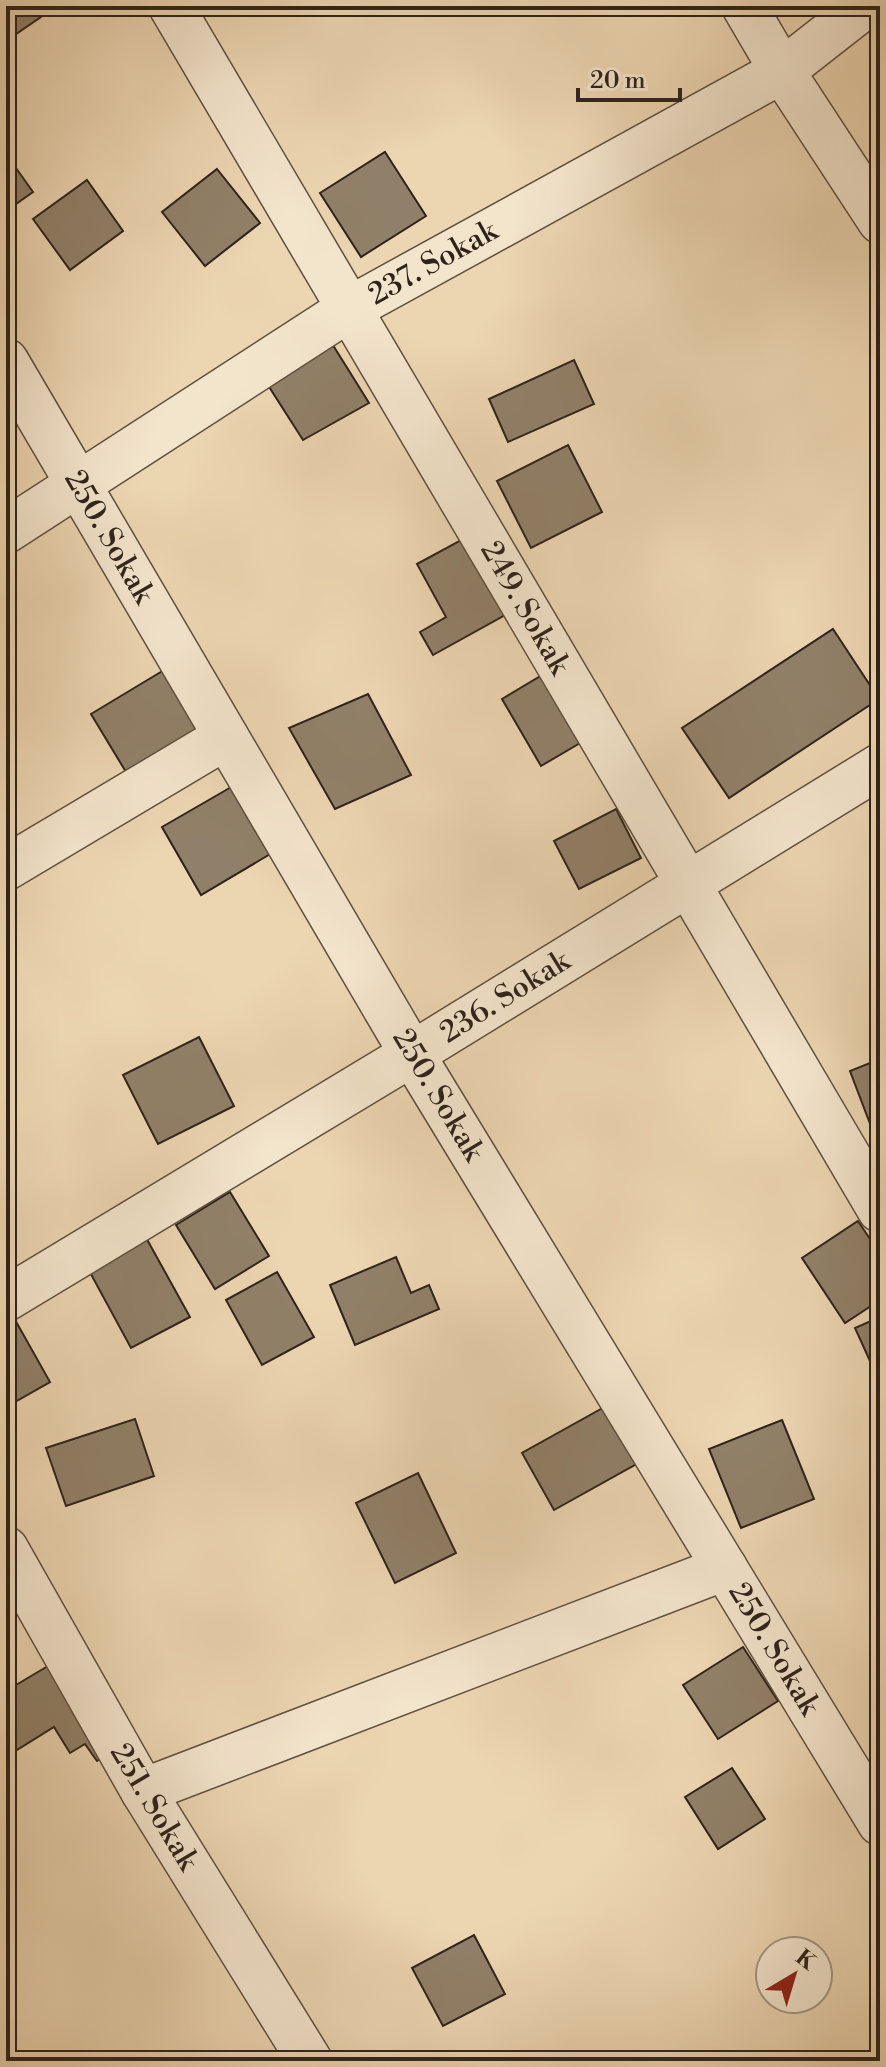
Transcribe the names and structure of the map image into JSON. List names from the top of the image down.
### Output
{
  "streets": {
    "street": [
      "237. Sokak",
      "250. Sokak",
      "249. Sokak",
      "236. Sokak",
      "251. Sokak"
    ]
  },
  "crossings": [
    ["237. Sokak", "250. Sokak"],
    ["237. Sokak", "249. Sokak"],
    ["250. Sokak", "236. Sokak"],
    ["249. Sokak", "236. Sokak"]
  ],
  "scale_bar": "20 m",
  "north": "top right"
}
